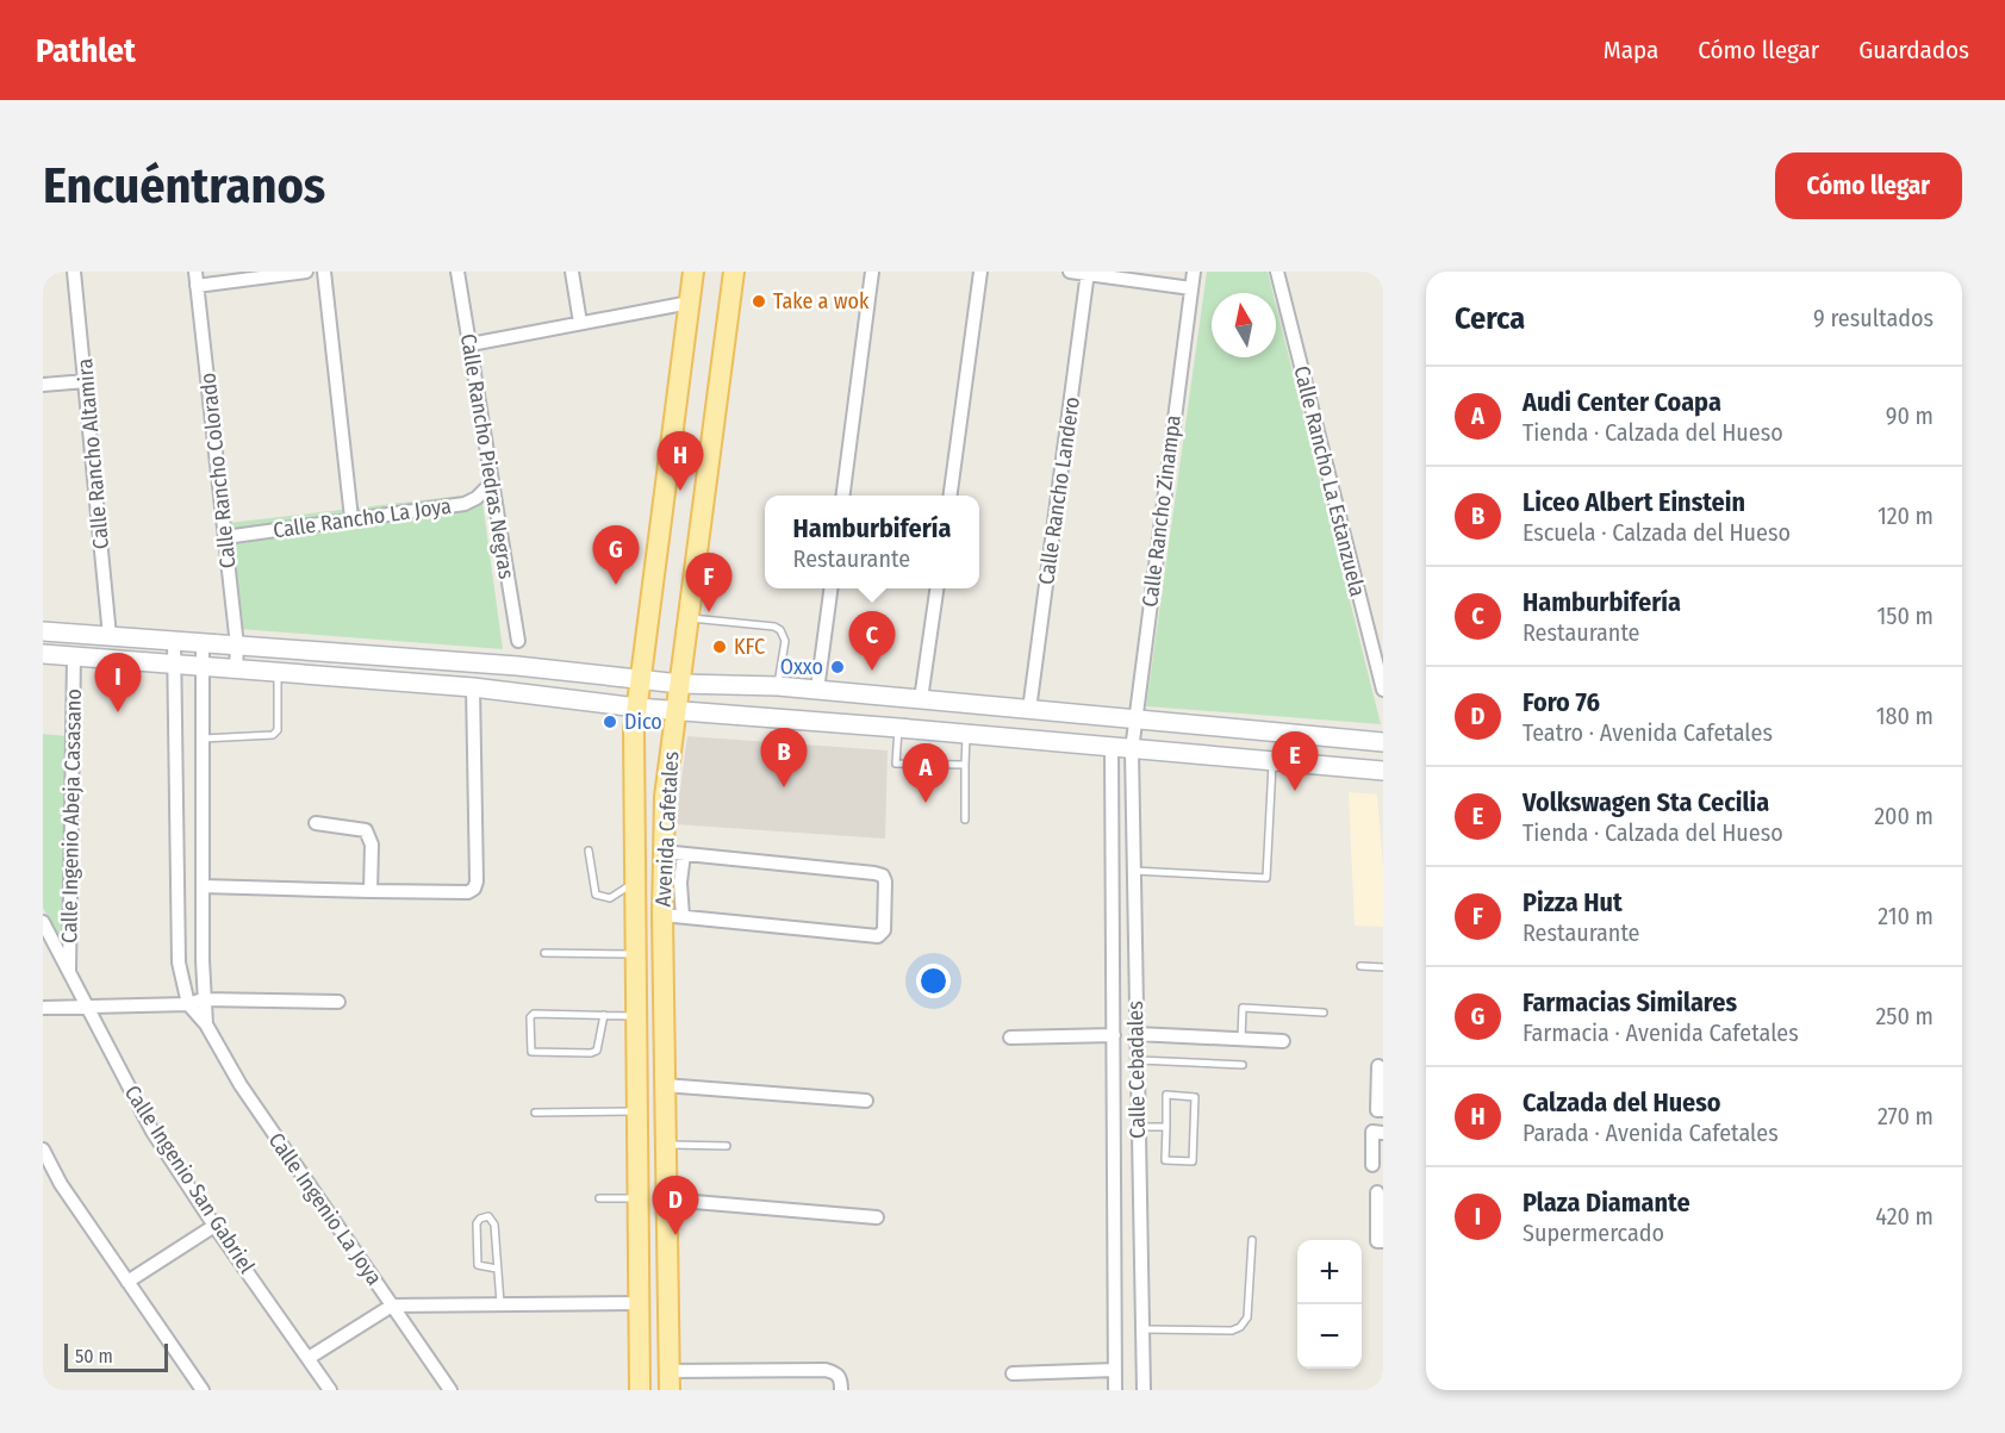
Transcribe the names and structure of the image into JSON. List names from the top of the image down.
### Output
{
  "streets": {
    "main road": ["Avenida Cafetales"],
    "street": [
      "Calle Rancho Altamira",
      "Calle Rancho Piedras Negras",
      "Calle Rancho Colorado",
      "Calle Rancho La Estanzuela",
      "Calle Rancho Landero",
      "Calle Rancho Zinampa",
      "Calle Rancho La Joya",
      "Calle Ingenio Abeja Casasano",
      "Calle Cebadales",
      "Calle Ingenio San Gabriel",
      "Calle Ingenio La Joya"
    ]
  },
  "crossings": [
    ["Calle Rancho Piedras Negras", "Calle Rancho La Joya"],
    ["Calle Rancho Colorado", "Calle Rancho La Joya"],
    ["Calle Rancho Zinampa", "Calle Cebadales"],
    ["Calle Ingenio Abeja Casasano", "Calle Ingenio San Gabriel"]
  ],
  "places": [
    "Take a wok",
    "KFC",
    "Oxxo",
    "Dico"
  ],
  "scale_bar": "50 m",
  "north": "top",
  "page": {
    "header": "Pathlet",
    "nav": ["Mapa", "Cómo llegar", "Guardados"],
    "buttons": "Cómo llegar",
    "title": "Encuéntranos",
    "heading": ["Cerca", "9 resultados"],
    "list": [
      {
        "mark": "A",
        "name": "Audi Center Coapa",
        "note": "Tienda · Calzada del Hueso",
        "value": "90 m"
      },
      {
        "mark": "B",
        "name": "Liceo Albert Einstein",
        "note": "Escuela · Calzada del Hueso",
        "value": "120 m"
      },
      {
        "mark": "C",
        "name": "Hamburbifería",
        "note": "Restaurante",
        "value": "150 m"
      },
      {
        "mark": "D",
        "name": "Foro 76",
        "note": "Teatro · Avenida Cafetales",
        "value": "180 m"
      },
      {
        "mark": "E",
        "name": "Volkswagen Sta Cecilia",
        "note": "Tienda · Calzada del Hueso",
        "value": "200 m"
      },
      {
        "mark": "F",
        "name": "Pizza Hut",
        "note": "Restaurante",
        "value": "210 m"
      },
      {
        "mark": "G",
        "name": "Farmacias Similares",
        "note": "Farmacia · Avenida Cafetales",
        "value": "250 m"
      },
      {
        "mark": "H",
        "name": "Calzada del Hueso",
        "note": "Parada · Avenida Cafetales",
        "value": "270 m"
      },
      {
        "mark": "I",
        "name": "Plaza Diamante",
        "note": "Supermercado",
        "value": "420 m"
      }
    ],
    "pins": [
      "H",
      "G",
      "F",
      "C",
      "I",
      "B",
      "E",
      "A",
      "D"
    ],
    "popup": ["Hamburbifería", "Restaurante"],
    "map_buttons": ["+", "−"],
    "scale": "50 m"
  }
}
